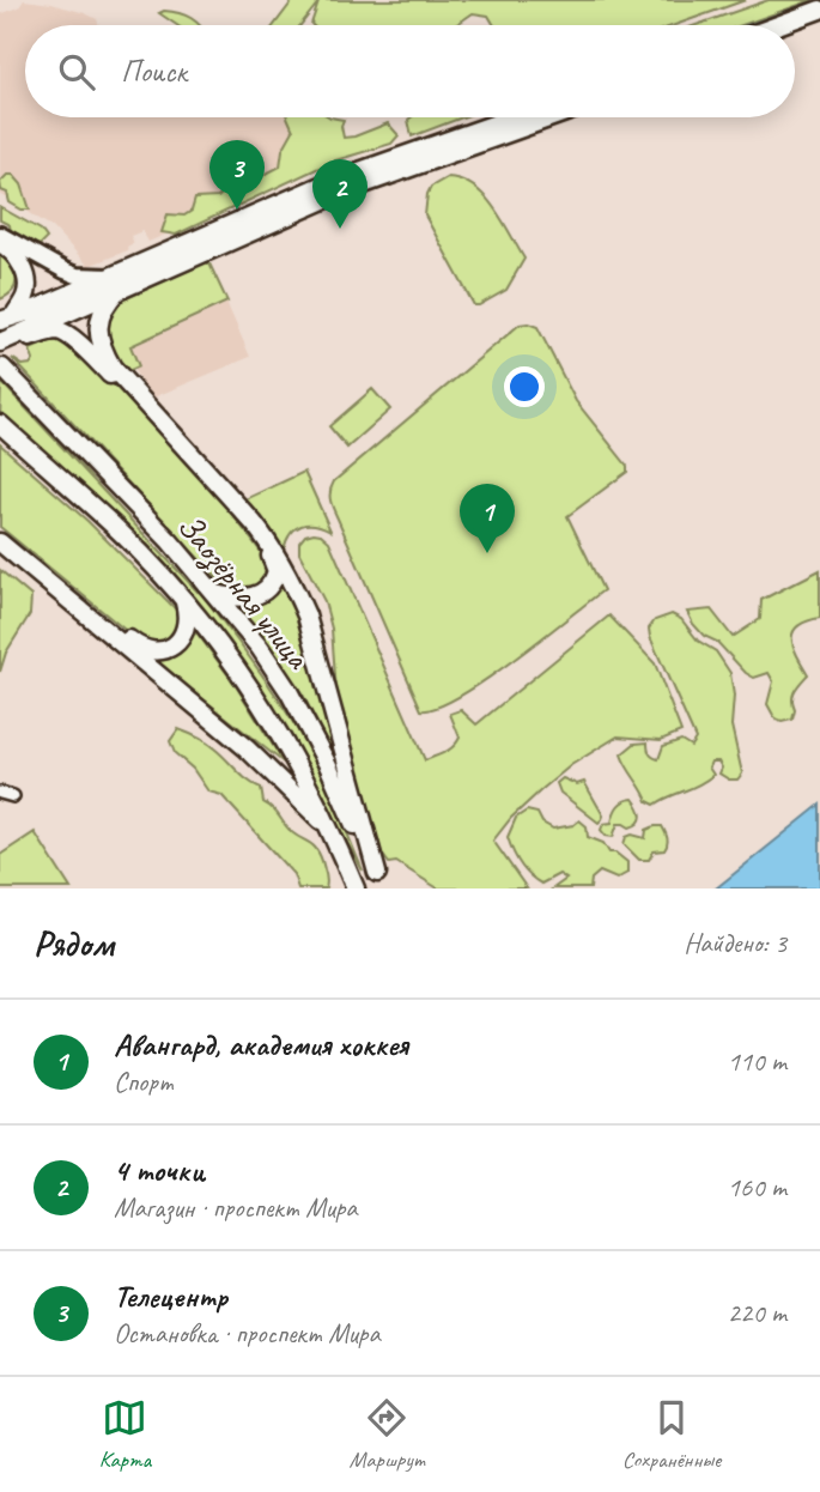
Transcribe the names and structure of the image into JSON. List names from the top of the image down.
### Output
{
  "streets": {
    "main road": ["Заозёрная улица"]
  },
  "page": {
    "search": "Поиск",
    "pins": ["3", "2", "1"],
    "heading": ["Рядом", "Найдено: 3"],
    "list": [
      {
        "mark": "1",
        "name": "Авангард, академия хоккея",
        "note": "Спорт",
        "value": "110 m"
      },
      {
        "mark": "2",
        "name": "4 точки",
        "note": "Магазин · проспект Мира",
        "value": "160 m"
      },
      {
        "mark": "3",
        "name": "Телецентр",
        "note": "Остановка · проспект Мира",
        "value": "220 m"
      }
    ],
    "nav": ["Карта", "Маршрут", "Сохранённые"]
  }
}
